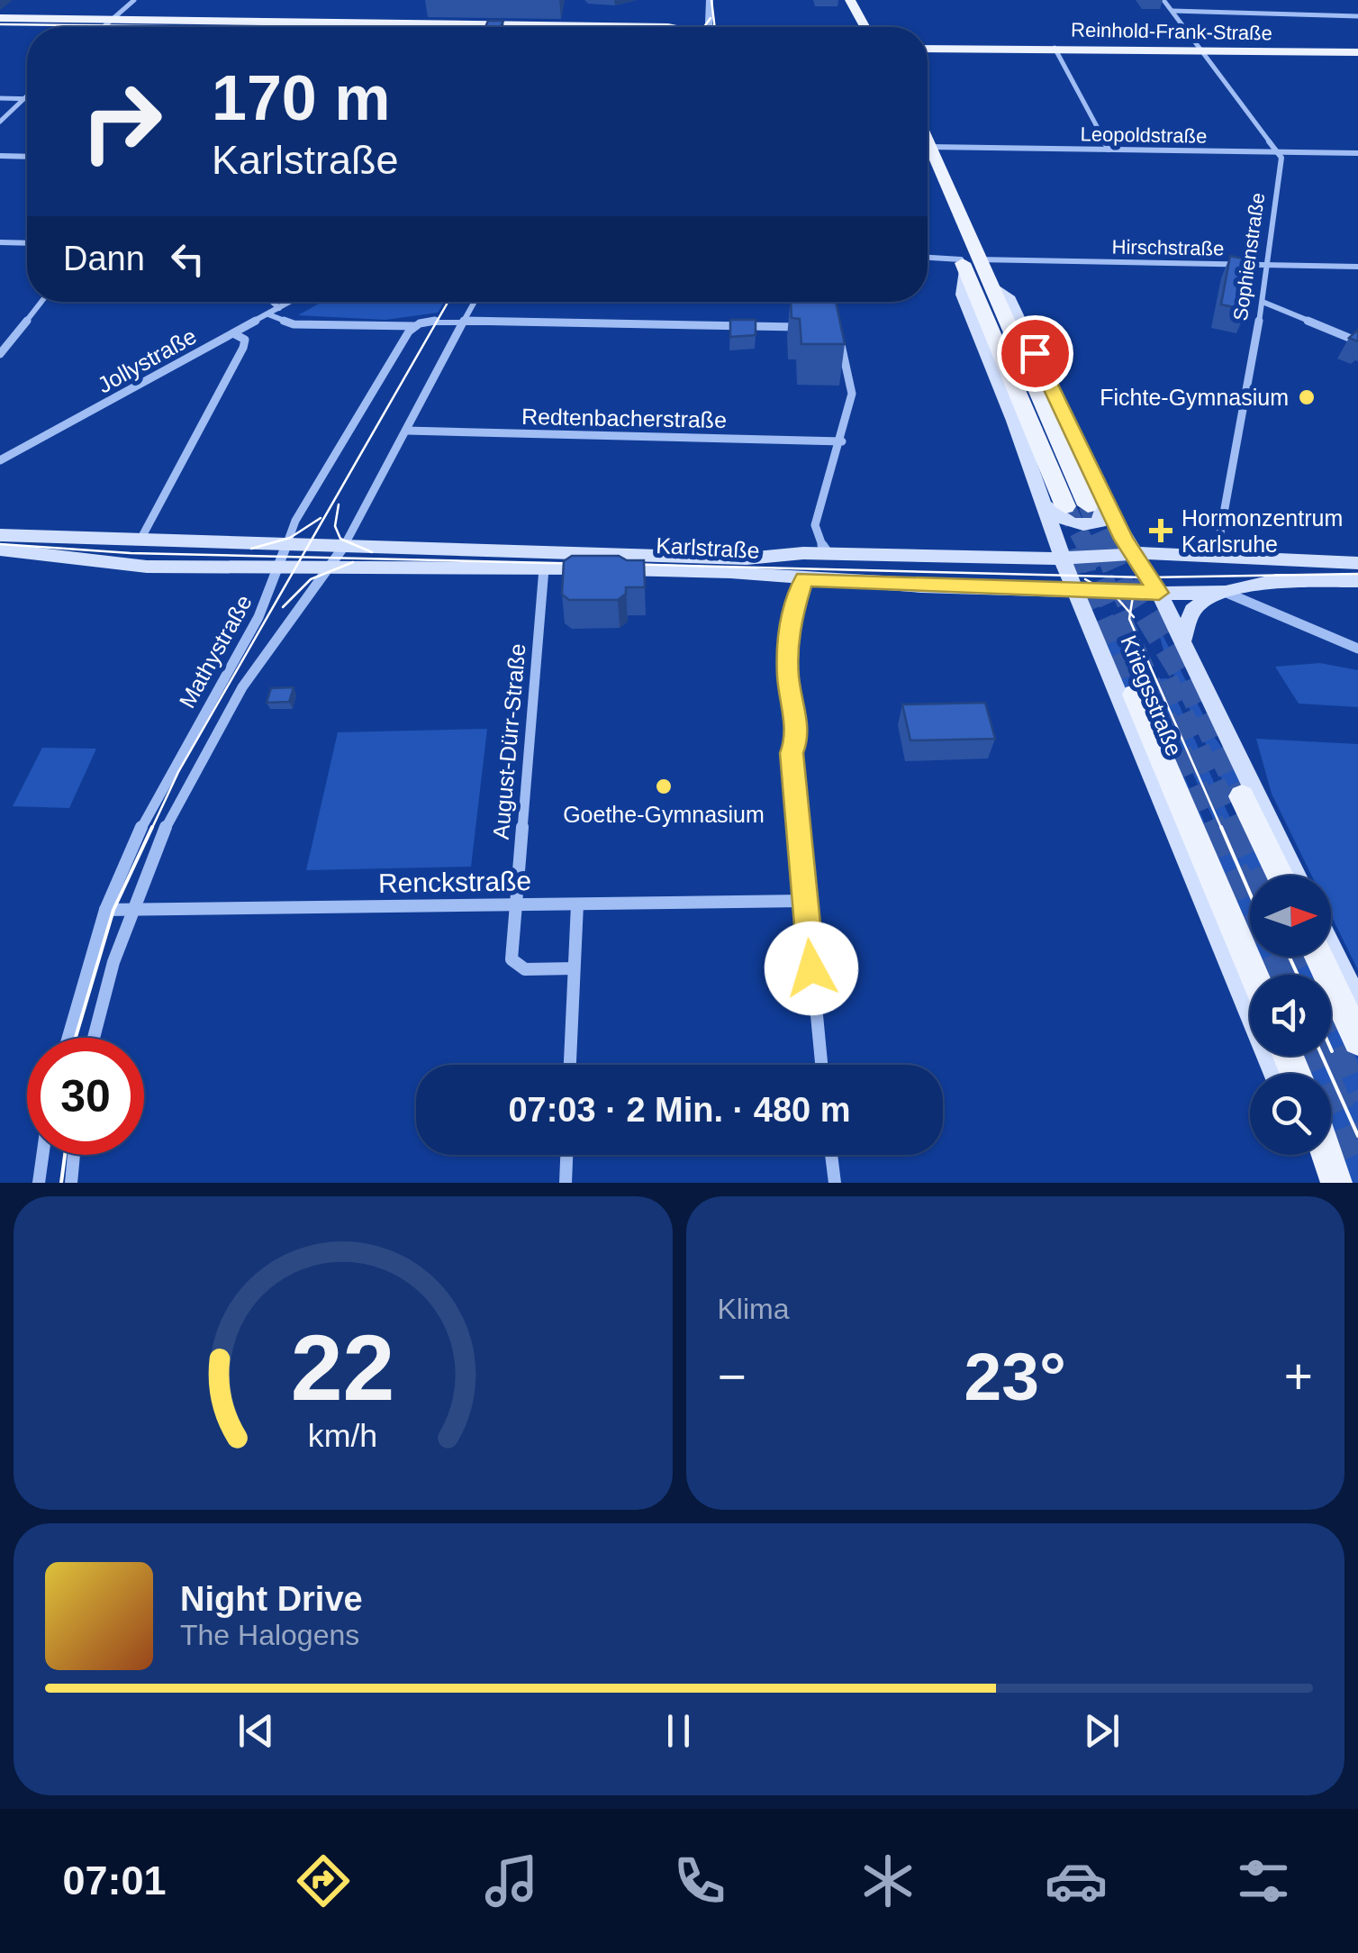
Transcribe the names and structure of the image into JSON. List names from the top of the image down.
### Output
{
  "streets": {
    "main road": ["Reinhold-Frank-Straße", "Karlstraße", "Kriegsstraße"],
    "street": [
      "Leopoldstraße",
      "Hirschstraße",
      "Sophienstraße",
      "Jollystraße",
      "Redtenbacherstraße",
      "Mathystraße",
      "August-Dürr-Straße",
      "Renckstraße"
    ]
  },
  "crossings": [
    ["Leopoldstraße", "Sophienstraße"],
    ["Hirschstraße", "Sophienstraße"],
    ["Hirschstraße", "Kriegsstraße"],
    ["Sophienstraße", "Karlstraße"],
    ["Redtenbacherstraße", "Mathystraße"],
    ["Karlstraße", "Mathystraße"],
    ["Karlstraße", "Kriegsstraße"],
    ["Karlstraße", "August-Dürr-Straße"],
    ["Mathystraße", "Renckstraße"],
    ["August-Dürr-Straße", "Renckstraße"]
  ],
  "places": {
    "other": ["Fichte-Gymnasium", "Goethe-Gymnasium"],
    "health": ["Hormonzentrum Karlsruhe"]
  },
  "north": "right",
  "page": {
    "turn": ["170 m", "Karlstraße"],
    "then": "Dann",
    "limit": "30",
    "trip": "07:03 · 2 Min. · 480 m",
    "tile": "Klima",
    "heat": ["−", "23°", "+"],
    "song": ["Night Drive", "The Halogens"],
    "tabs": "07:01",
    "gauge": ["22", "km/h"]
  }
}
